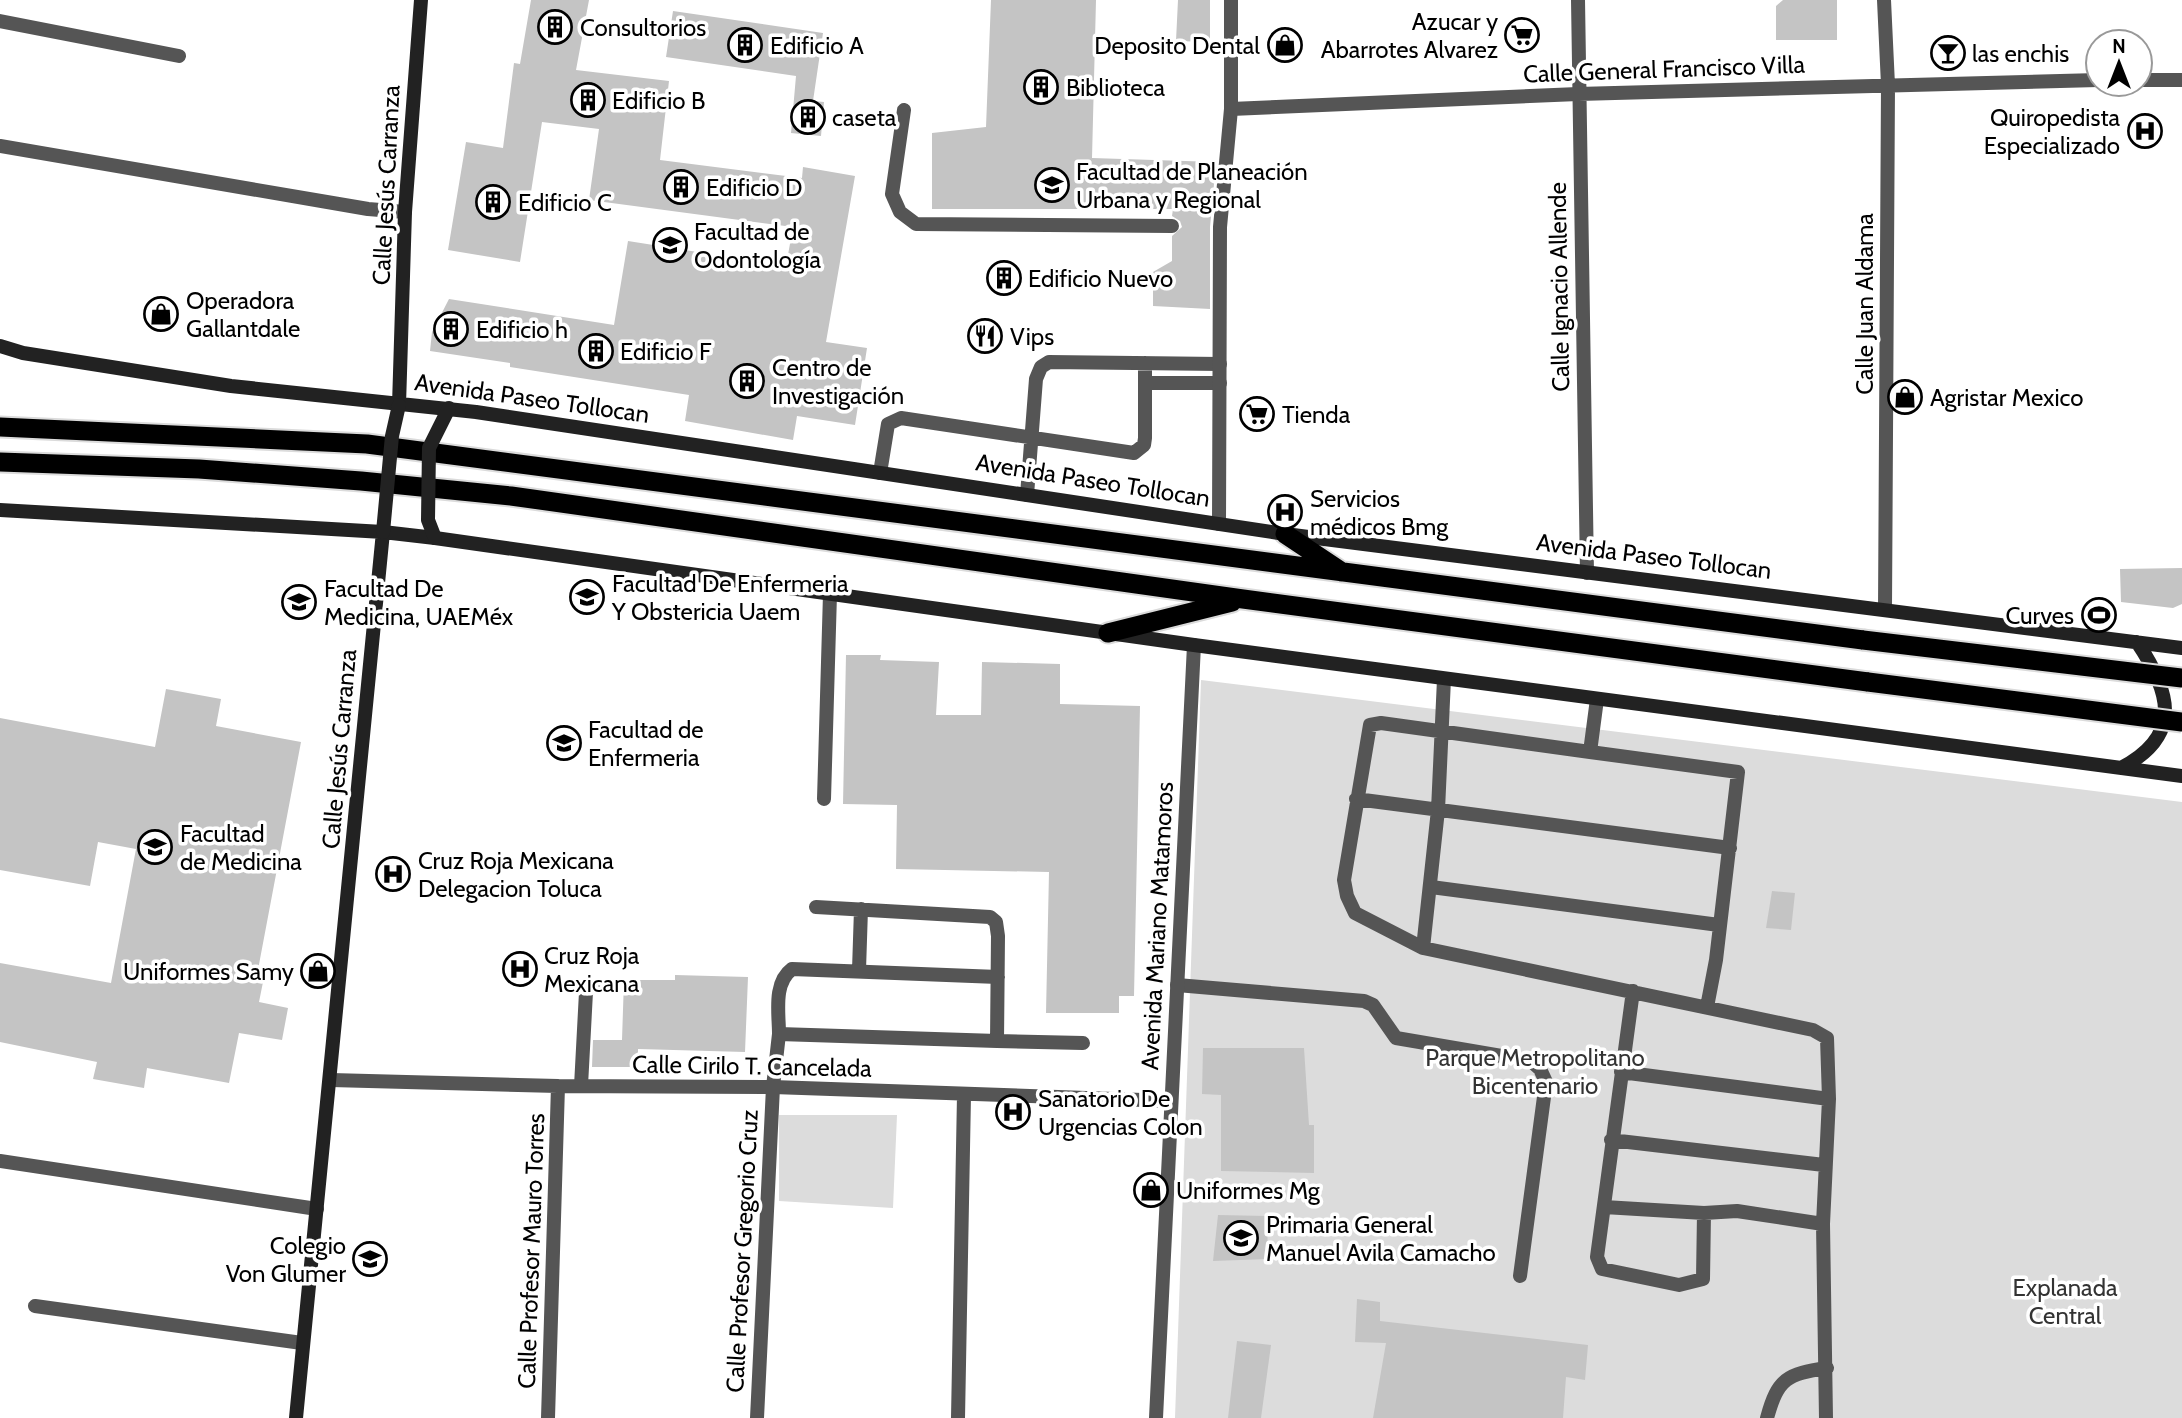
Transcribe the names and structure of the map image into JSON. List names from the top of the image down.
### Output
{
  "streets": {
    "main road": ["Calle Jesús Carranza", "Avenida Paseo Tollocan"],
    "street": [
      "Calle General Francisco Villa",
      "Calle Ignacio Allende",
      "Calle Juan Aldama",
      "Avenida Mariano Matamoros",
      "Calle Cirilo T. Cancelada",
      "Calle Profesor Mauro Torres",
      "Calle Profesor Gregorio Cruz"
    ]
  },
  "crossings": [
    ["Calle General Francisco Villa", "Calle Ignacio Allende"],
    ["Calle General Francisco Villa", "Calle Juan Aldama"],
    ["Calle Jesús Carranza", "Avenida Paseo Tollocan"],
    ["Calle Jesús Carranza", "Calle Cirilo T. Cancelada"],
    ["Calle Ignacio Allende", "Avenida Paseo Tollocan"],
    ["Calle Juan Aldama", "Avenida Paseo Tollocan"],
    ["Avenida Mariano Matamoros", "Calle Cirilo T. Cancelada"],
    ["Calle Cirilo T. Cancelada", "Calle Profesor Mauro Torres"],
    ["Calle Cirilo T. Cancelada", "Calle Profesor Gregorio Cruz"]
  ],
  "parks": ["Parque Metropolitano Bicentenario", "Explanada Central"],
  "places": {
    "building": [
      "Consultorios",
      "Edificio A",
      "Biblioteca",
      "Edificio B",
      "caseta",
      "Edificio D",
      "Edificio C",
      "Edificio Nuevo",
      "Edificio h",
      "Edificio F",
      "Centro de Investigación"
    ],
    "supermarket": ["Azucar y Abarrotes Alvarez", "Tienda"],
    "shop": [
      "Deposito Dental",
      "Operadora Gallantdale",
      "Agristar Mexico",
      "Uniformes Samy",
      "Uniformes Mg"
    ],
    "bar": ["las enchis"],
    "hospital": [
      "Quiropedista Especializado",
      "Servicios médicos Bmg",
      "Cruz Roja Mexicana Delegacion Toluca",
      "Cruz Roja Mexicana",
      "Sanatorio De Urgencias Colon"
    ],
    "school or university": [
      "Facultad de Planeación Urbana y Regional",
      "Facultad de Odontología",
      "Facultad De Enfermeria Y Obstericia Uaem",
      "Facultad De Medicina, UAEMéx",
      "Facultad de Enfermeria",
      "Facultad de Medicina",
      "Primaria General Manuel Avila Camacho",
      "Colegio Von Glumer"
    ],
    "restaurant": ["Vips"],
    "sports": ["Curves"]
  },
  "north": "top"
}
